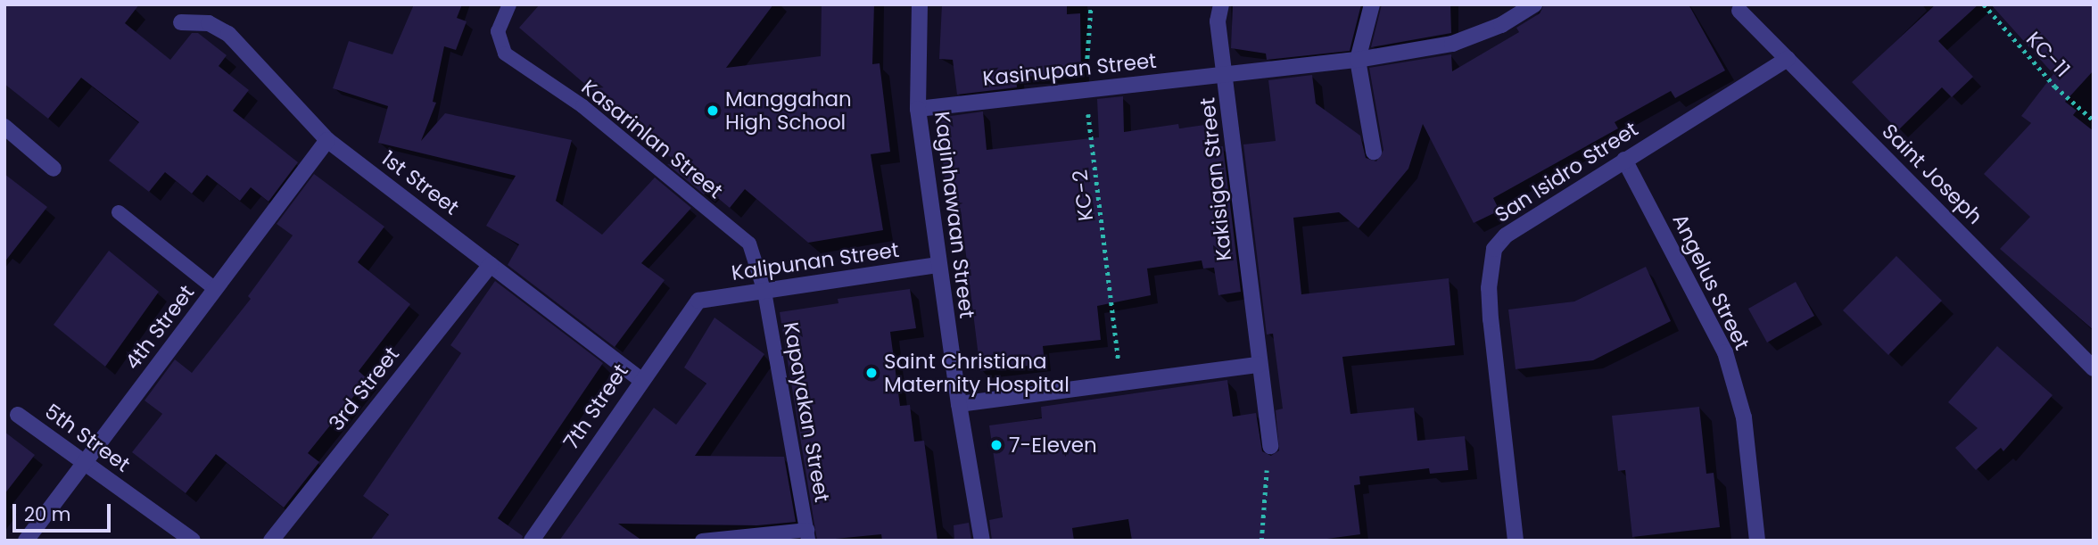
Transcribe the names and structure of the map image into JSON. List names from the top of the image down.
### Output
{
  "streets": {
    "street": [
      "Kasinupan Street",
      "San Isidro Street",
      "Saint Joseph",
      "Kakisigan Street",
      "1st Street",
      "Kaginhawaan Street",
      "Kalipunan Street",
      "Angelus Street",
      "4th Street",
      "3rd Street",
      "7th Street",
      "5th Street"
    ],
    "lane": ["Kasarinlan Street", "Kapayakan Street"],
    "path": ["KC-11", "KC-2"]
  },
  "crossings": [
    ["Kasinupan Street", "Kakisigan Street"],
    ["Kasinupan Street", "KC-2"],
    ["Kasinupan Street", "Kaginhawaan Street"],
    ["Kasarinlan Street", "Kalipunan Street"],
    ["Kasarinlan Street", "Kapayakan Street"],
    ["San Isidro Street", "Saint Joseph"],
    ["San Isidro Street", "Angelus Street"],
    ["1st Street", "4th Street"],
    ["1st Street", "3rd Street"],
    ["1st Street", "7th Street"],
    ["Kaginhawaan Street", "Kalipunan Street"],
    ["Kalipunan Street", "7th Street"],
    ["Kalipunan Street", "Kapayakan Street"],
    ["4th Street", "5th Street"]
  ],
  "places": ["Manggahan High School", "Saint Christiana Maternity Hospital", "7-Eleven"],
  "scale_bar": "20 m"
}
